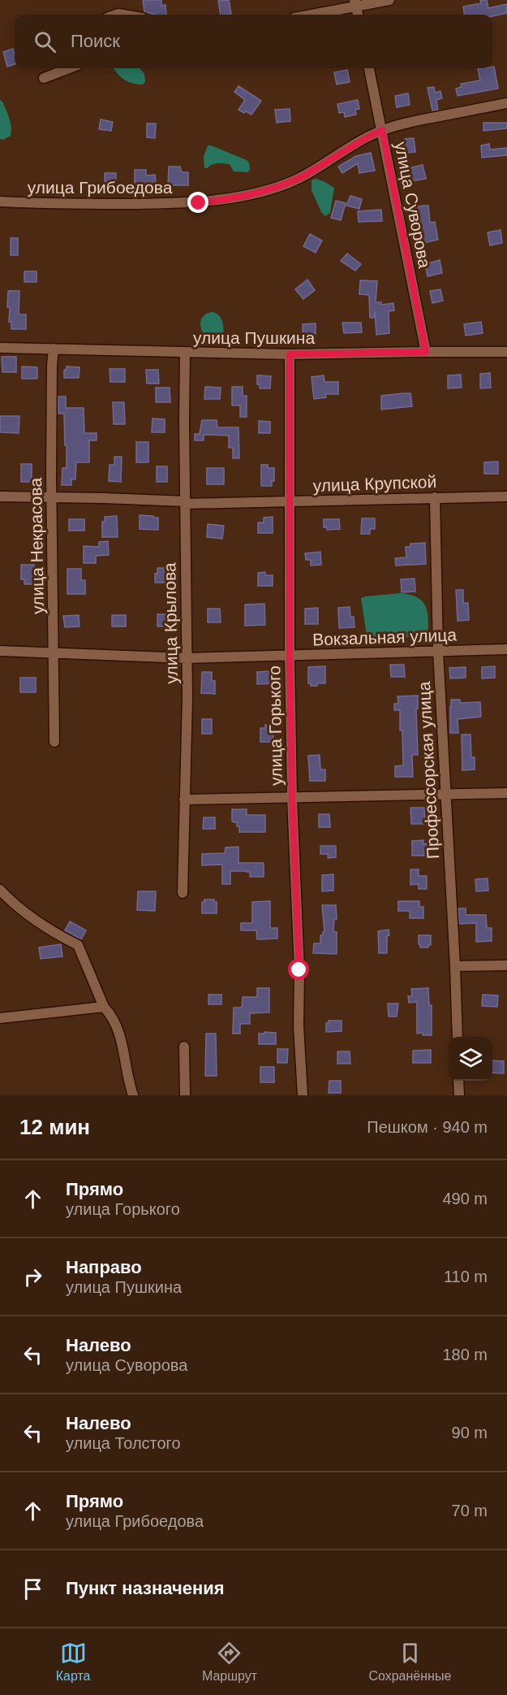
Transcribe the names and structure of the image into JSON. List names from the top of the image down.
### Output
{
  "streets": {
    "street": [
      "улица Грибоедова",
      "улица Суворова",
      "улица Пушкина",
      "улица Крупской",
      "улица Некрасова",
      "улица Крылова",
      "Вокзальная улица",
      "улица Горького",
      "Профессорская улица"
    ]
  },
  "crossings": [
    ["улица Грибоедова", "улица Суворова"],
    ["улица Суворова", "улица Пушкина"],
    ["улица Пушкина", "улица Некрасова"],
    ["улица Пушкина", "улица Крылова"],
    ["улица Пушкина", "улица Горького"],
    ["улица Крупской", "улица Некрасова"],
    ["улица Крупской", "улица Крылова"],
    ["улица Крупской", "улица Горького"],
    ["улица Крупской", "Профессорская улица"],
    ["улица Некрасова", "Вокзальная улица"],
    ["улица Крылова", "Вокзальная улица"],
    ["Вокзальная улица", "улица Горького"],
    ["Вокзальная улица", "Профессорская улица"]
  ],
  "page": {
    "search": "Поиск",
    "heading": ["12 мин", "Пешком · 940 m"],
    "list": [
      ["Прямо", "улица Горького", "490 m"],
      ["Направо", "улица Пушкина", "110 m"],
      ["Налево", "улица Суворова", "180 m"],
      ["Налево", "улица Толстого", "90 m"],
      ["Прямо", "улица Грибоедова", "70 m"],
      "Пункт назначения"
    ],
    "nav": ["Карта", "Маршрут", "Сохранённые"]
  }
}
